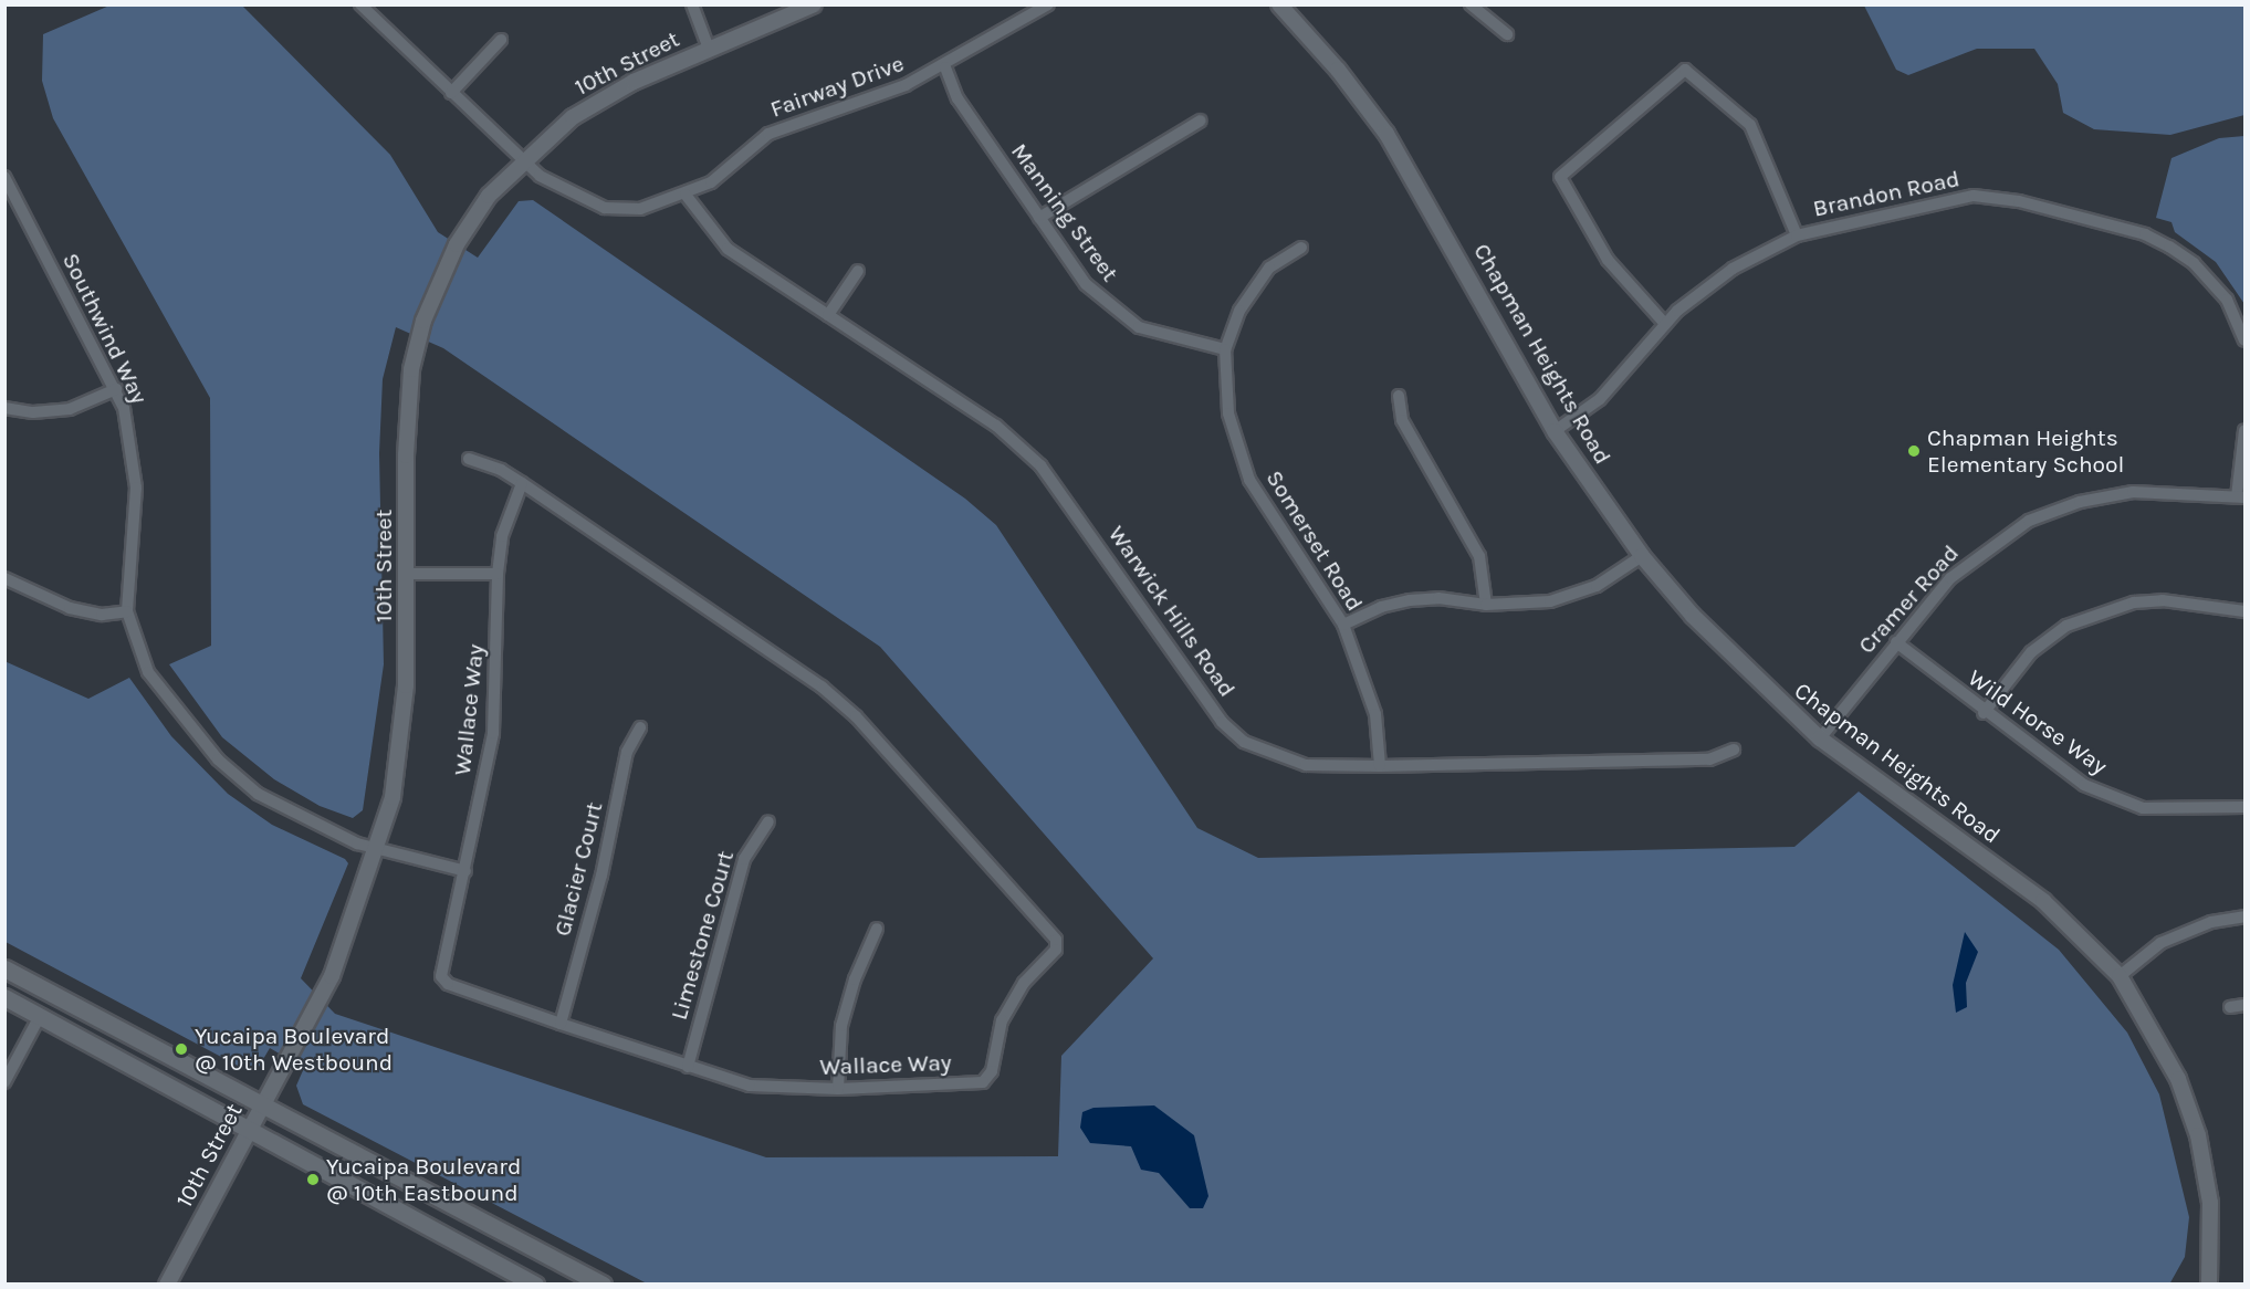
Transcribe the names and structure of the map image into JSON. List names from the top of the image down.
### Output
{
  "streets": {
    "street": [
      "10th Street",
      "Fairway Drive",
      "Brandon Road",
      "Manning Street",
      "Southwind Way",
      "Chapman Heights Road",
      "Somerset Road",
      "Cramer Road",
      "Warwick Hills Road",
      "Wallace Way",
      "Wild Horse Way",
      "Glacier Court",
      "Limestone Court"
    ]
  },
  "crossings": [
    ["10th Street", "Fairway Drive"],
    ["10th Street", "Southwind Way"],
    ["Fairway Drive", "Manning Street"],
    ["Fairway Drive", "Warwick Hills Road"],
    ["Brandon Road", "Chapman Heights Road"],
    ["Manning Street", "Somerset Road"],
    ["Southwind Way", "Wallace Way"],
    ["Chapman Heights Road", "Cramer Road"],
    ["Somerset Road", "Warwick Hills Road"],
    ["Cramer Road", "Wild Horse Way"],
    ["Wallace Way", "Glacier Court"],
    ["Wallace Way", "Limestone Court"]
  ],
  "places": ["Chapman Heights Elementary School", "Yucaipa Boulevard @ 10th Westbound", "Yucaipa Boulevard @ 10th Eastbound"]
}
